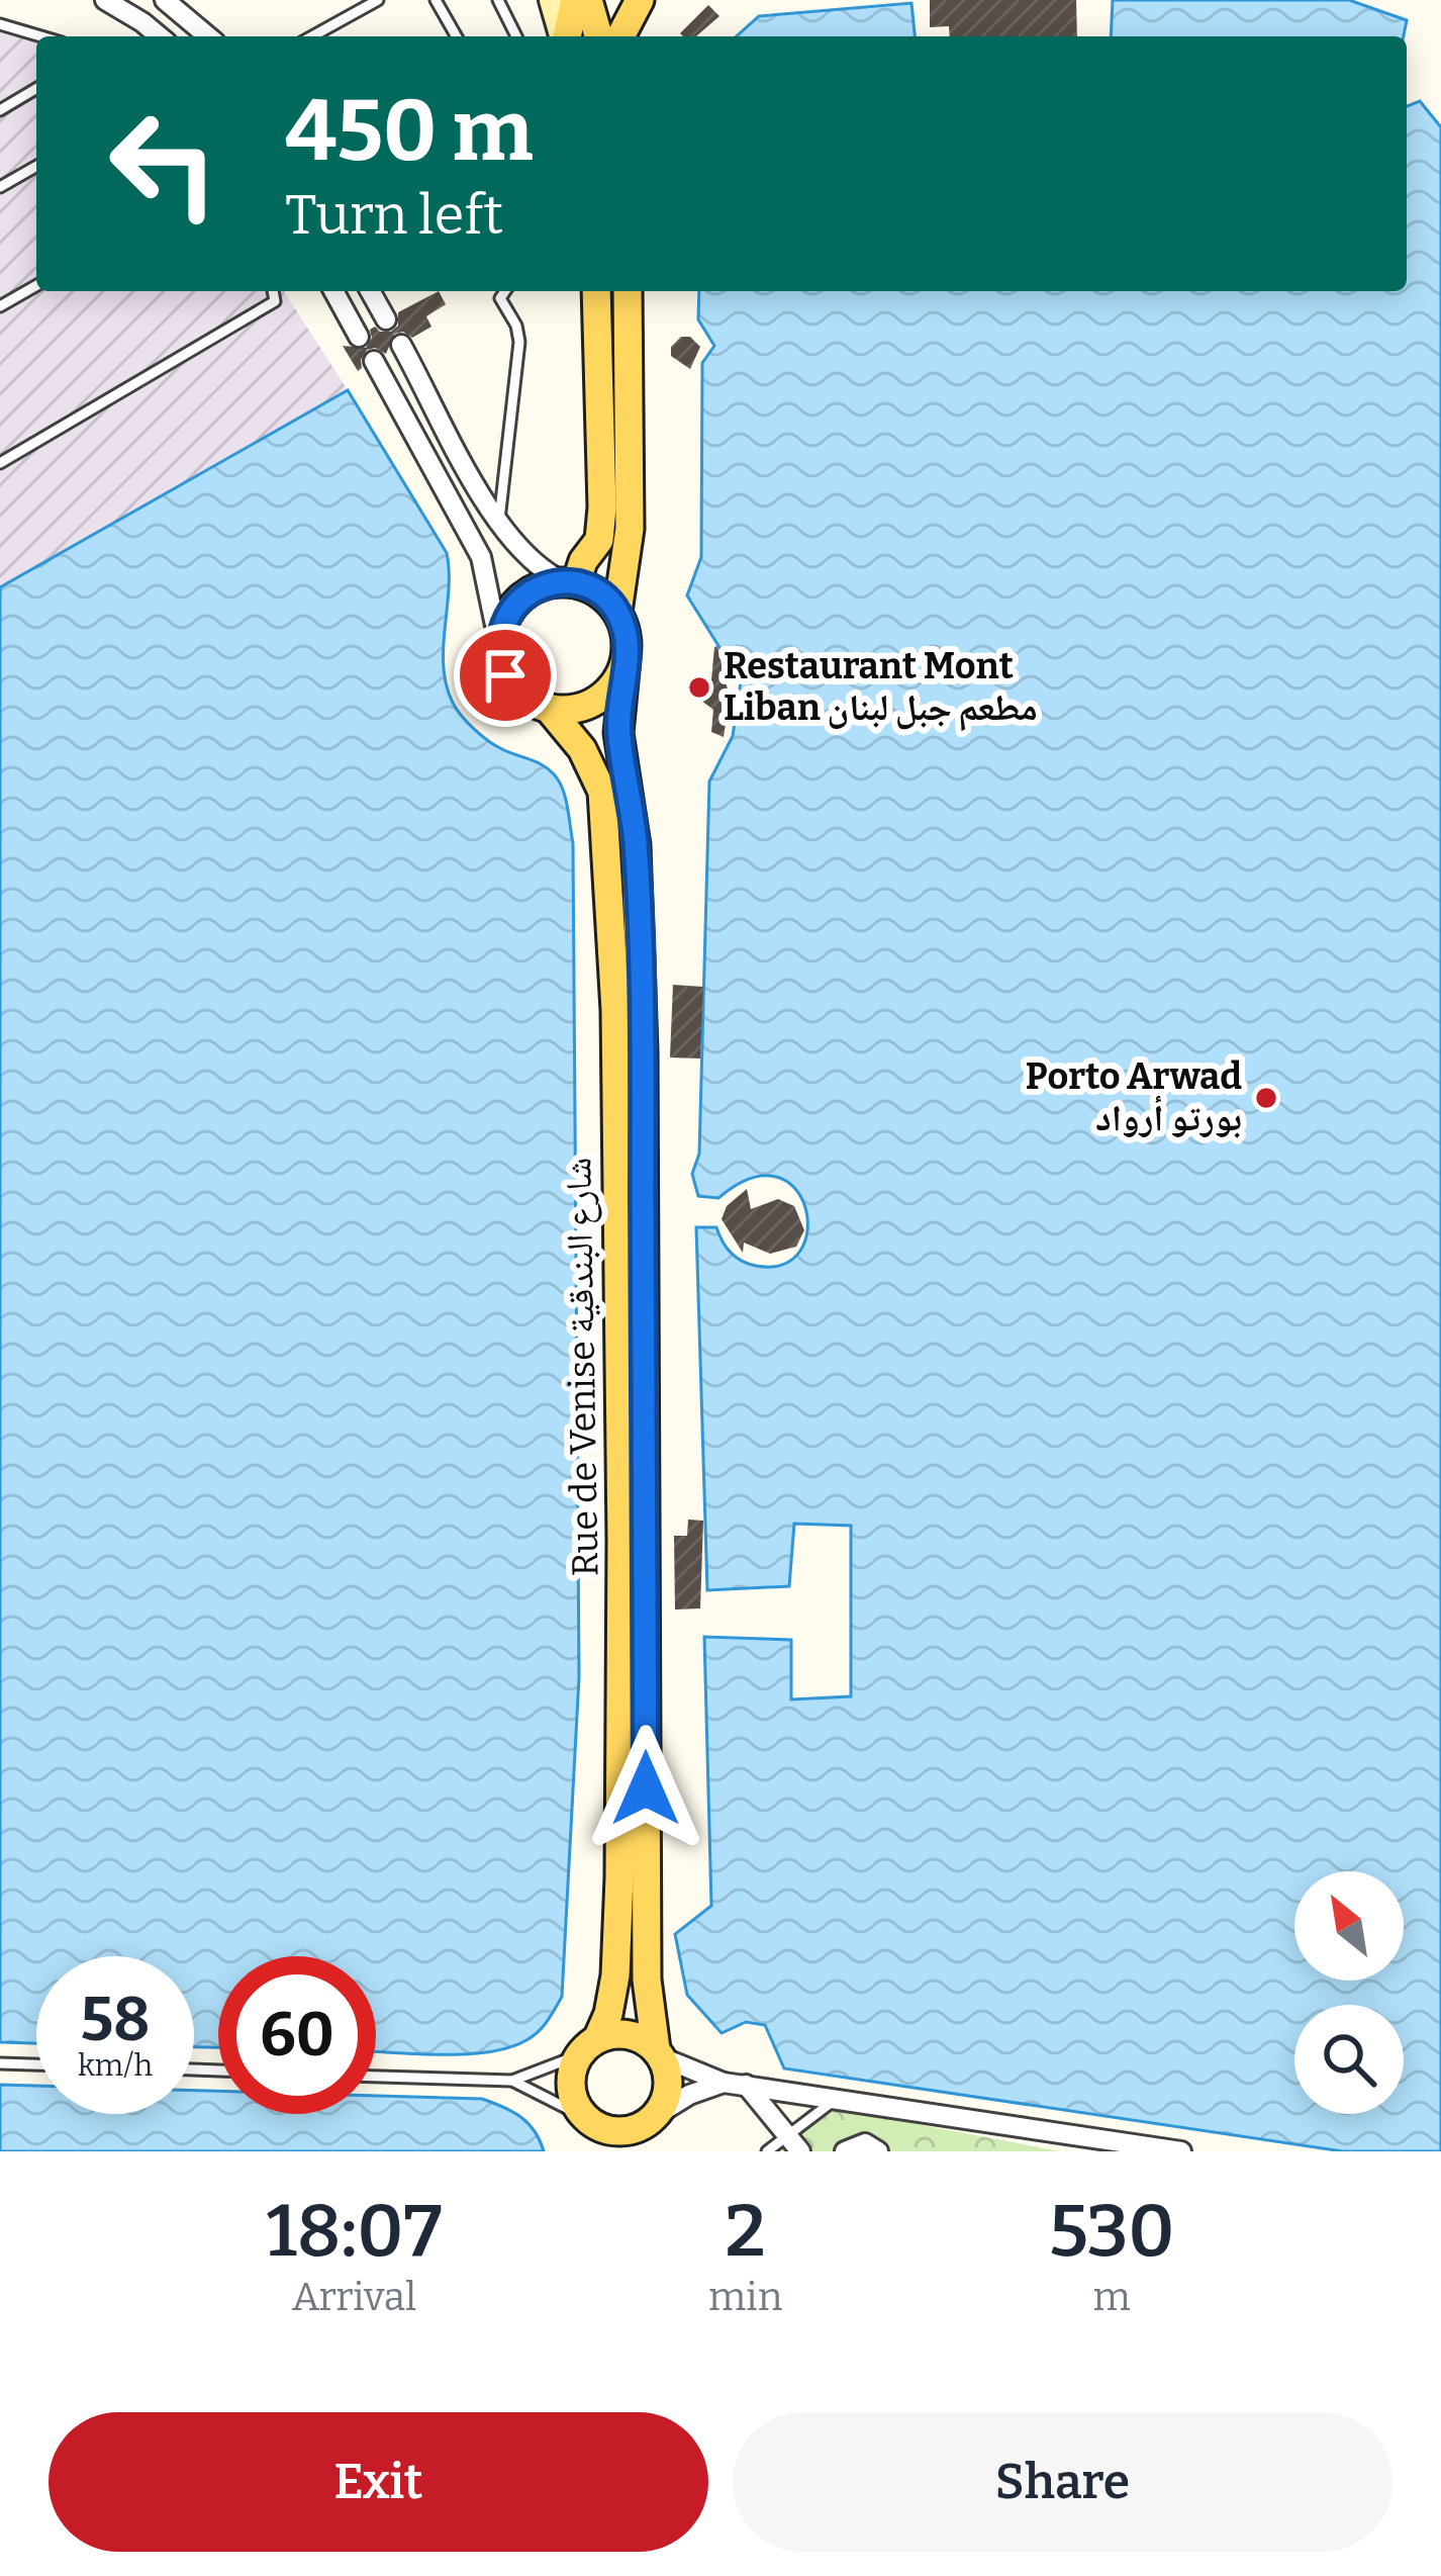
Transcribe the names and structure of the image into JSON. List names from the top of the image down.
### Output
{
  "streets": {
    "main road": ["Rue de Venise شارع البندقية"]
  },
  "places": ["Restaurant Mont Liban مطعم جبل لبنان", "Porto Arwad بورتو أرواد"],
  "north": "top left",
  "page": {
    "turn": ["450 m", "Turn left"],
    "speed": "58 km/h",
    "limit": "60",
    "eta": [
      "18:07",
      "Arrival",
      "2",
      "min",
      "530",
      "m"
    ],
    "buttons": ["Exit", "Share"]
  }
}
